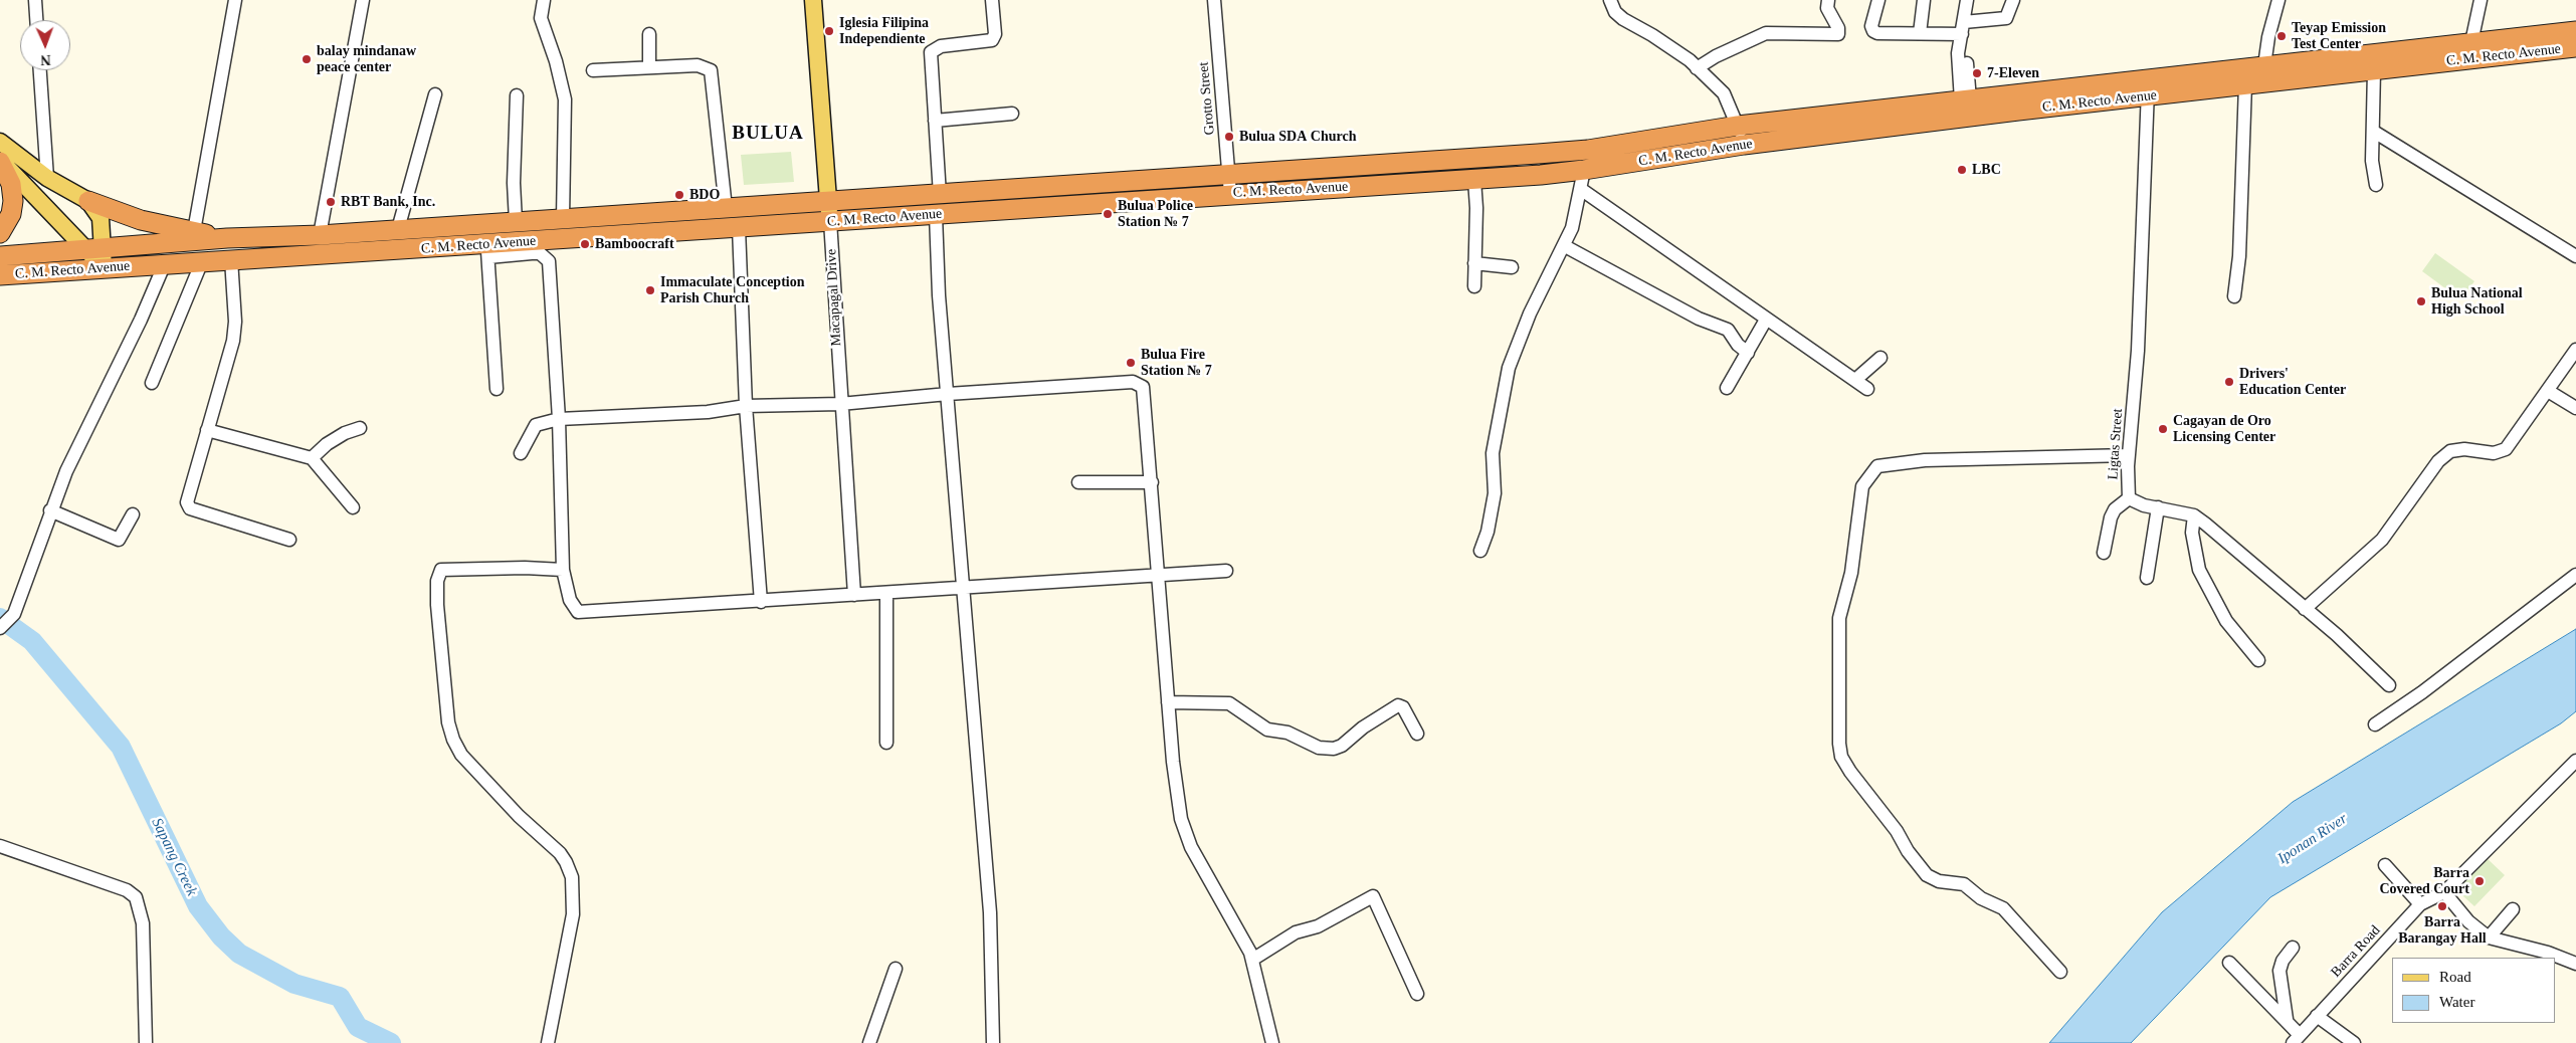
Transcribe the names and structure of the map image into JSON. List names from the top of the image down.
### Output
{
  "streets": {
    "highway": ["C. M. Recto Avenue"],
    "main road": ["Macapagal Drive"],
    "street": ["Grotto Street", "Ligtas Street", "Barra Road"]
  },
  "crossings": [
    ["C. M. Recto Avenue", "Grotto Street"],
    ["C. M. Recto Avenue", "Macapagal Drive"],
    ["C. M. Recto Avenue", "Ligtas Street"]
  ],
  "districts": ["BULUA"],
  "water": ["Iponan River", "Sapang Creek"],
  "places": [
    "Iglesia Filipina Independiente",
    "Teyap Emission Test Center",
    "balay mindanaw peace center",
    "7-Eleven",
    "Bulua SDA Church",
    "LBC",
    "BDO",
    "RBT Bank, Inc.",
    "Bulua Police Station № 7",
    "Bamboocraft",
    "Immaculate Conception Parish Church",
    "Bulua National High School",
    "Bulua Fire Station № 7",
    "Drivers' Education Center",
    "Cagayan de Oro Licensing Center",
    "Barra Covered Court",
    "Barra Barangay Hall"
  ],
  "legend": ["Road", "Water"],
  "north": "bottom"
}
